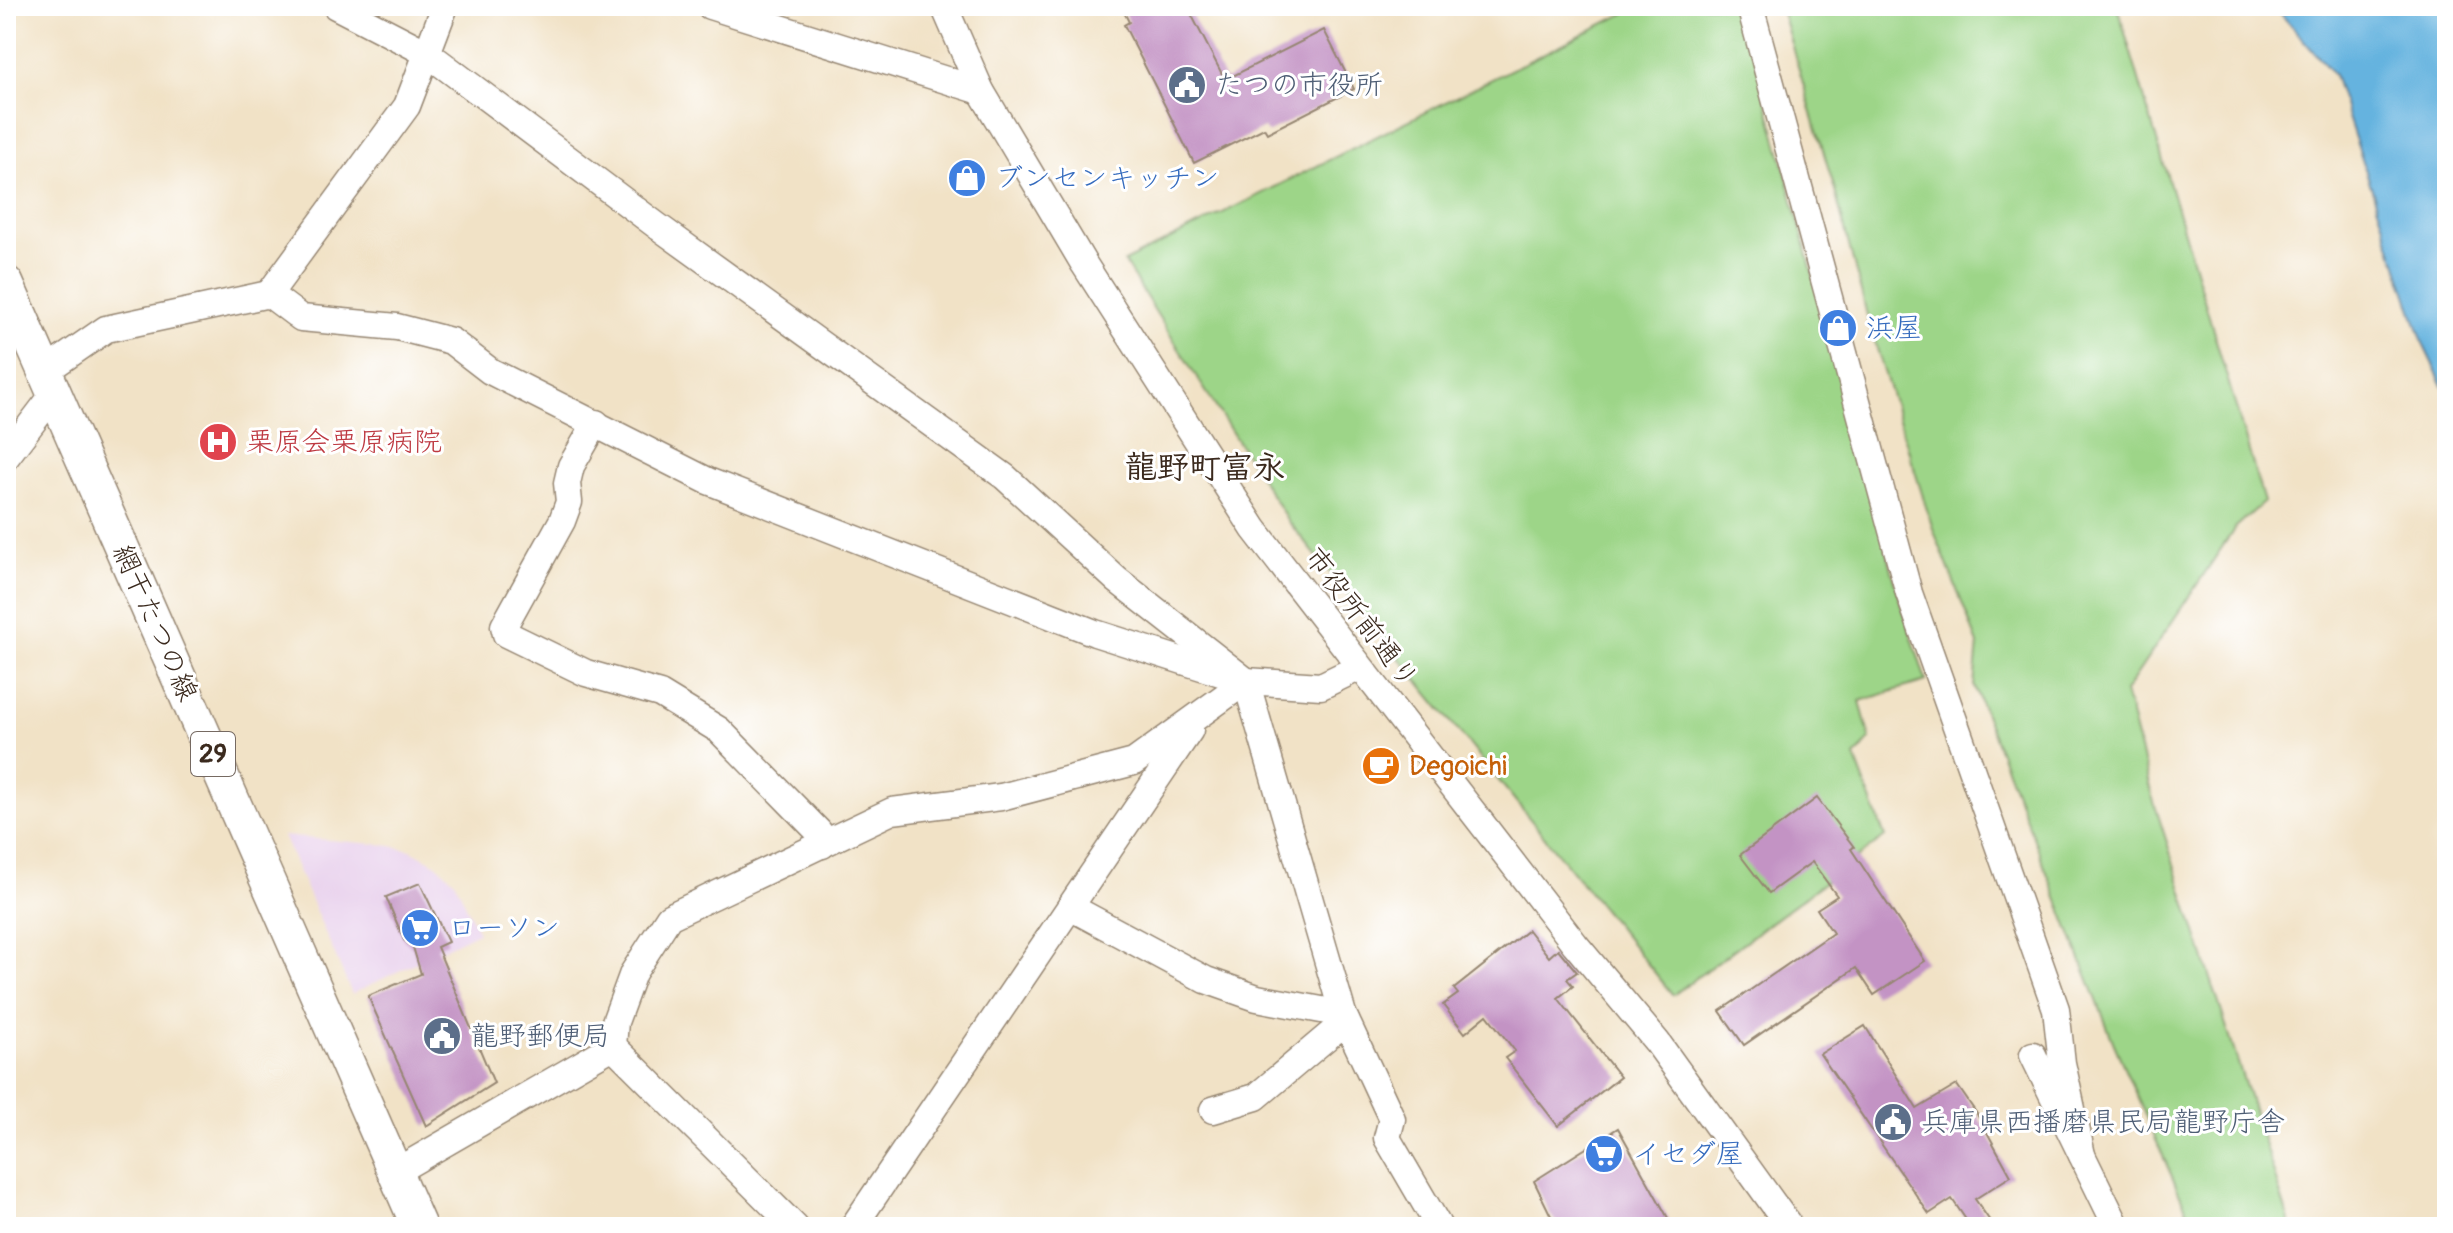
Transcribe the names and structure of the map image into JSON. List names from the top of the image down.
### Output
{
  "streets": {
    "main road": ["網干たつの線", "29"],
    "street": ["市役所前通り"]
  },
  "districts": ["龍野町富永"],
  "places": {
    "public building": ["たつの市役所", "龍野郵便局", "兵庫県西播磨県民局龍野庁舎"],
    "shop": ["ブンセンキッチン", "浜屋"],
    "hospital": ["栗原会栗原病院"],
    "cafe": ["Degoichi"],
    "supermarket": ["ローソン", "イセダ屋"]
  }
}
